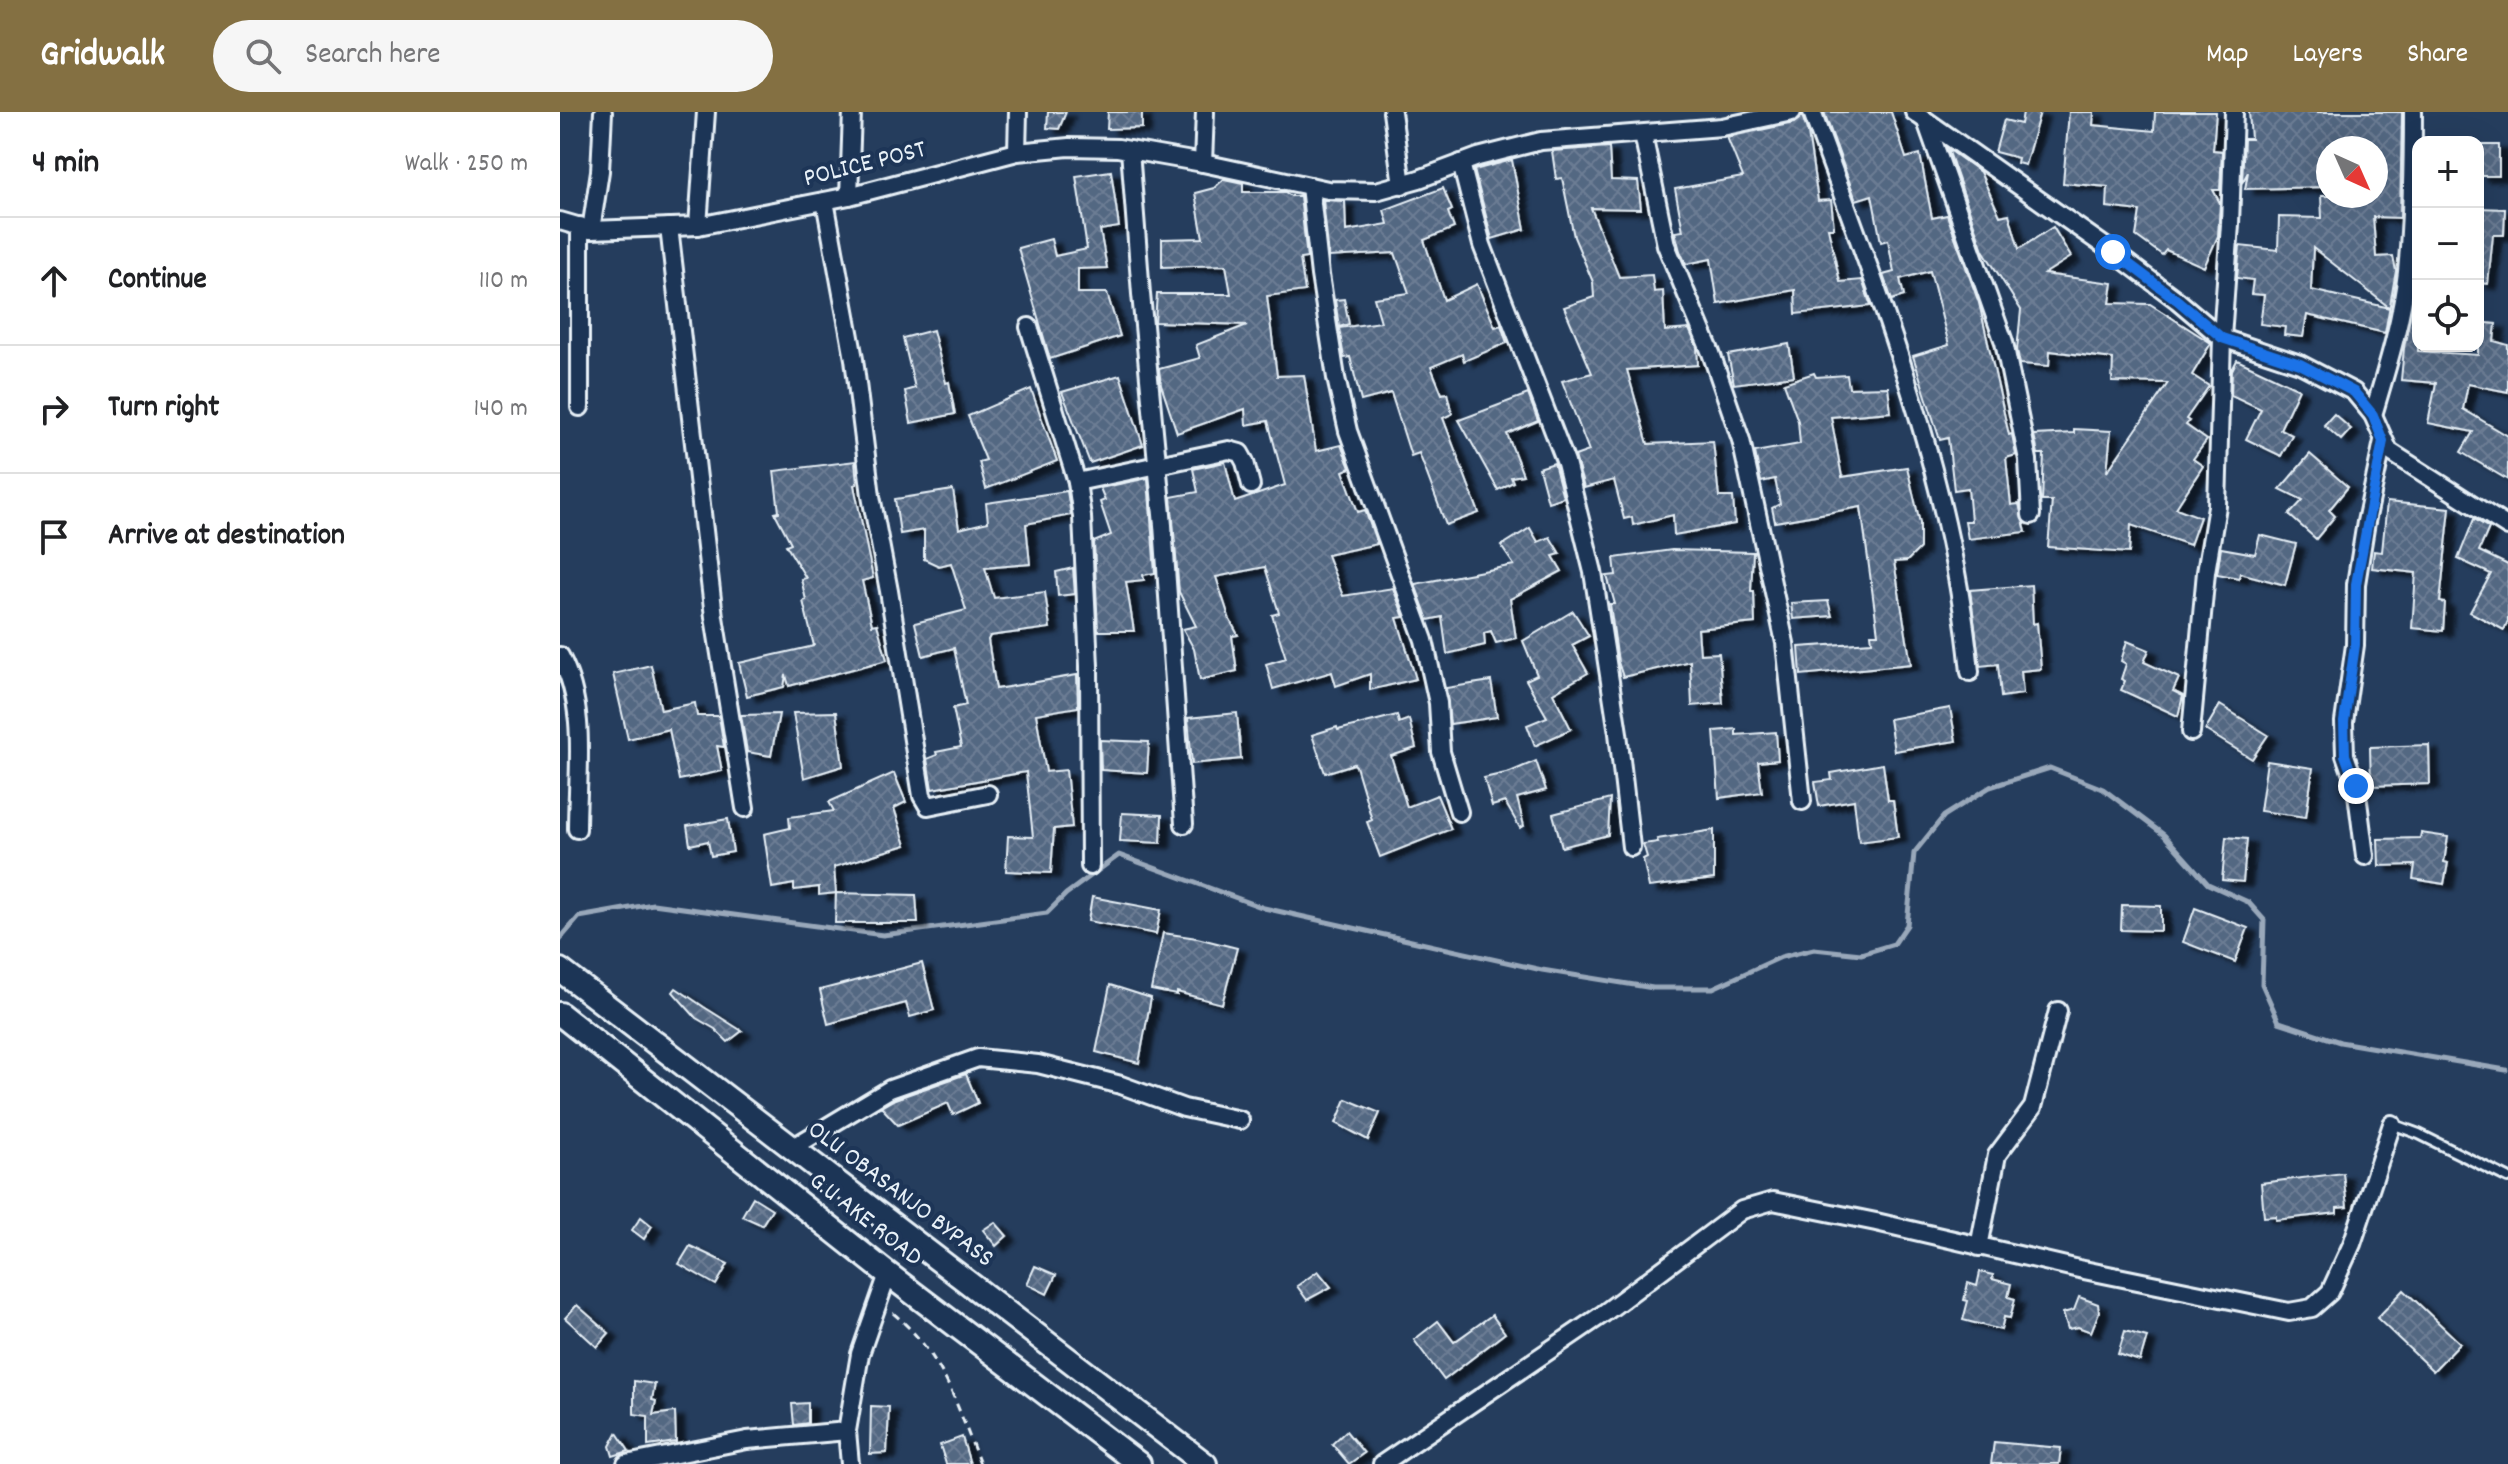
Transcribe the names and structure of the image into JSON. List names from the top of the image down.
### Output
{
  "streets": {
    "main road": ["OLU OBASANJO BYPASS", "G.U AKE ROAD"],
    "street": ["POLICE POST"]
  },
  "north": "bottom right",
  "page": {
    "header": "Gridwalk",
    "search": "Search here",
    "nav": ["Map", "Layers", "Share"],
    "heading": ["4 min", "Walk · 250 m"],
    "map_buttons": ["+", "−"],
    "list": [
      ["Continue", "110 m"],
      ["Turn right", "140 m"],
      "Arrive at destination"
    ]
  }
}
